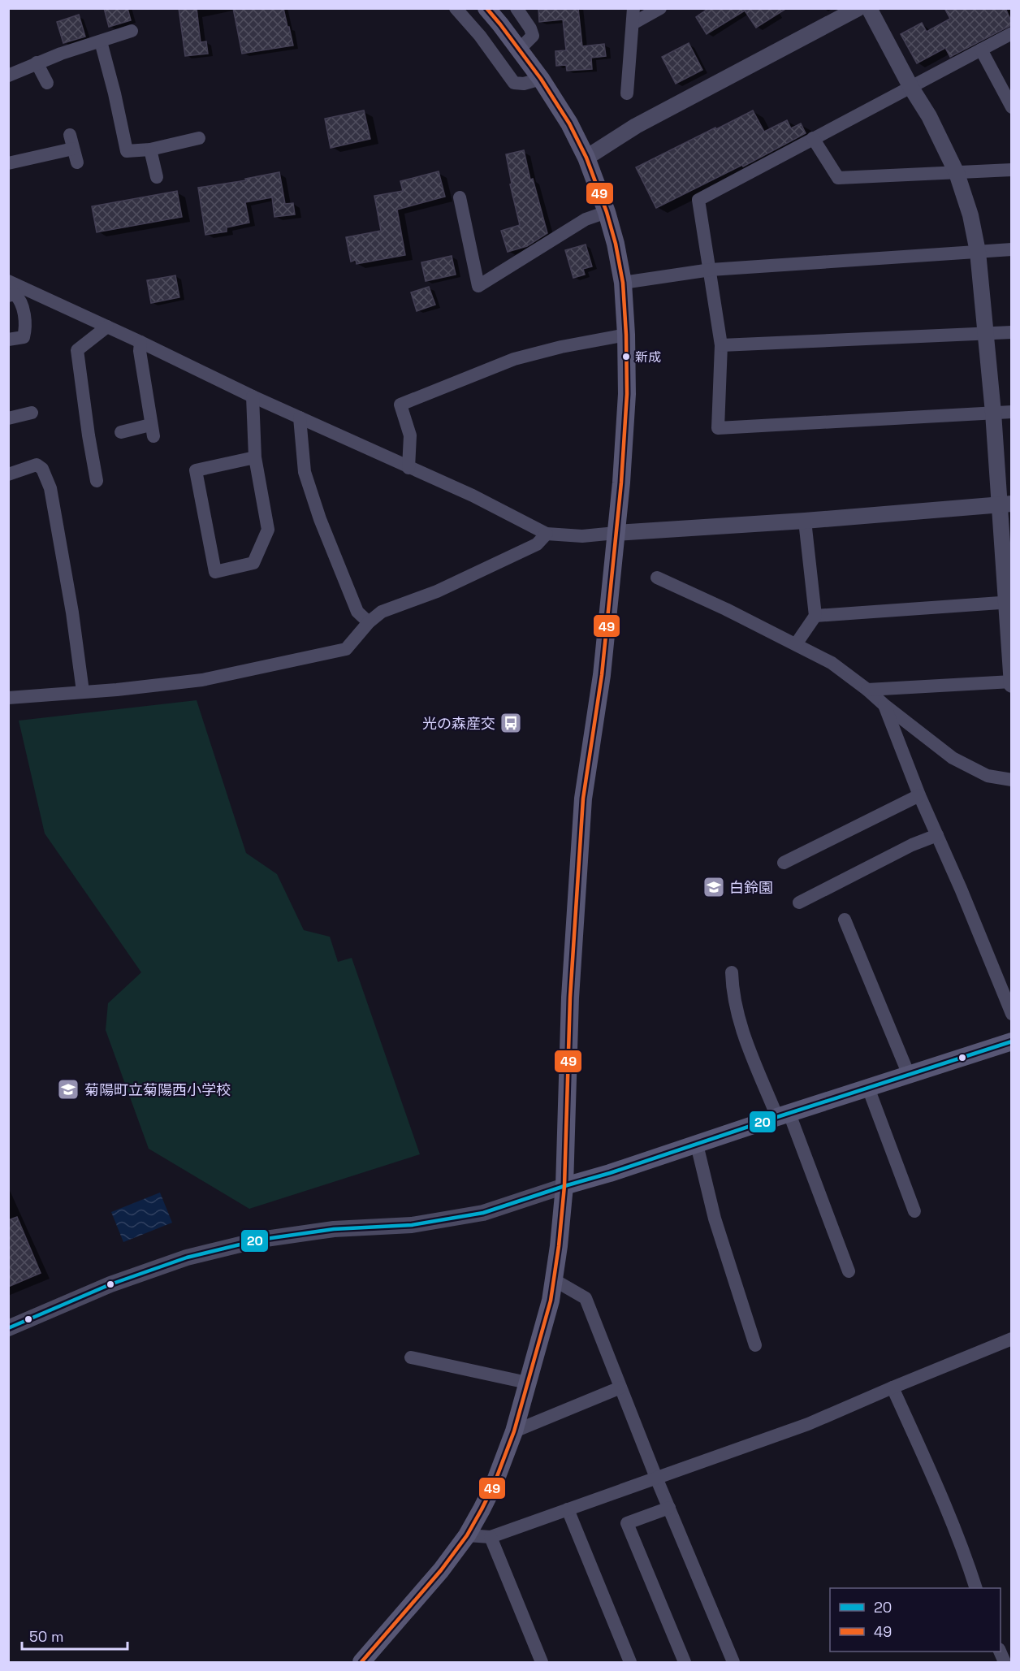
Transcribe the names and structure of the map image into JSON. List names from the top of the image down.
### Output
{
  "places": {
    "other": ["新成"],
    "bus stop": ["光の森産交"],
    "school or university": ["白鈴園", "菊陽町立菊陽西小学校"]
  },
  "lines": ["transit line 49", "transit line 20"],
  "legend": ["20", "49"],
  "scale_bar": "50 m"
}
